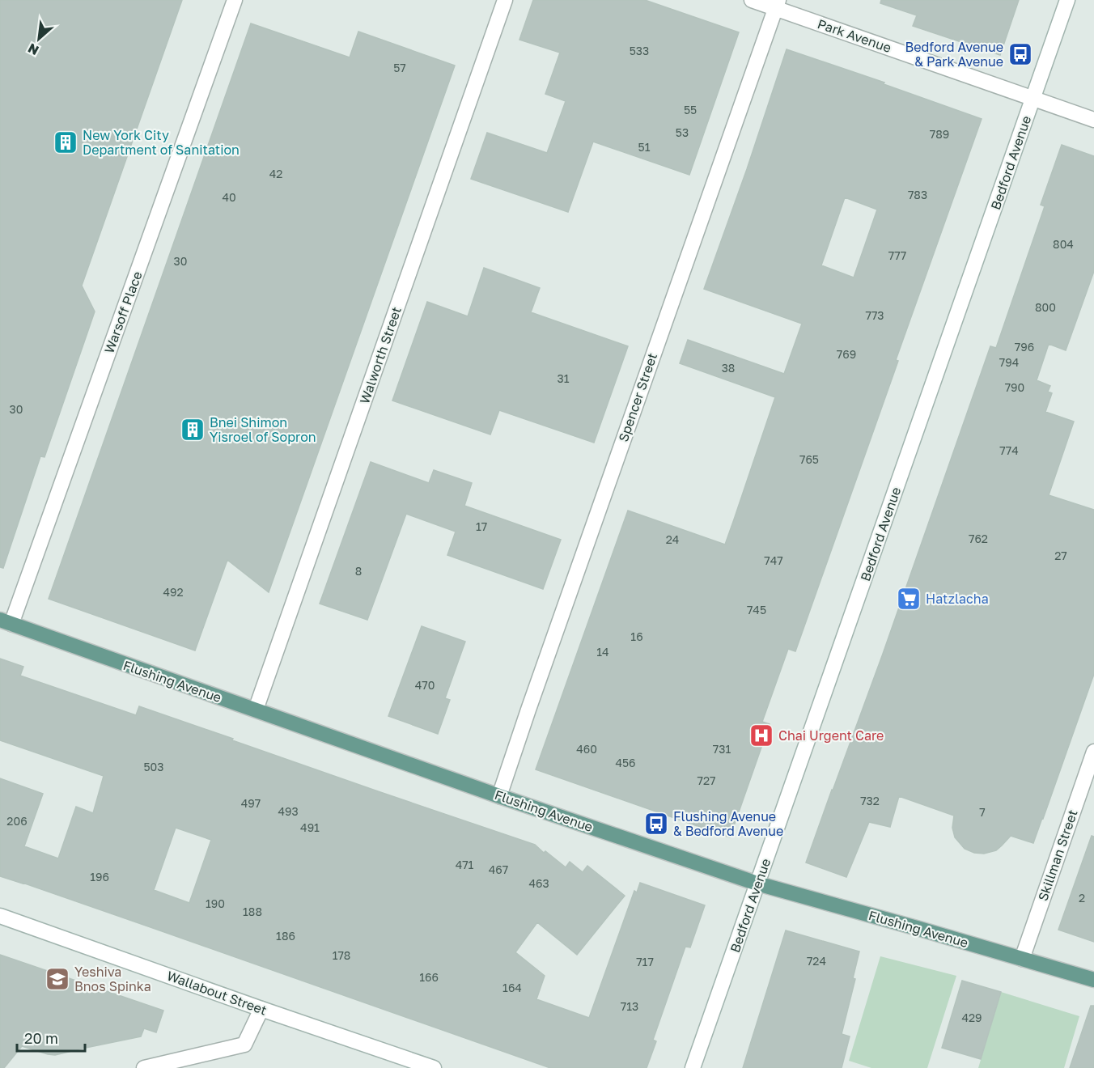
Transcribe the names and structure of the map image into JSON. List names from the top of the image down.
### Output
{
  "streets": {
    "main road": ["Flushing Avenue"],
    "street": [
      "Park Avenue",
      "Bedford Avenue",
      "Warsoff Place",
      "Walworth Street",
      "Spencer Street",
      "Skillman Street",
      "Wallabout Street"
    ]
  },
  "crossings": [
    ["Park Avenue", "Bedford Avenue"],
    ["Park Avenue", "Spencer Street"],
    ["Bedford Avenue", "Flushing Avenue"],
    ["Warsoff Place", "Flushing Avenue"],
    ["Walworth Street", "Flushing Avenue"],
    ["Spencer Street", "Flushing Avenue"],
    ["Flushing Avenue", "Skillman Street"]
  ],
  "places": {
    "bus stop": ["Bedford Avenue & Park Avenue", "Flushing Avenue & Bedford Avenue"],
    "building": ["New York City Department of Sanitation", "Bnei Shimon Yisroel of Sopron"],
    "supermarket": ["Hatzlacha"],
    "hospital": ["Chai Urgent Care"],
    "school or university": ["Yeshiva Bnos Spinka"]
  },
  "house_numbers": [
    "533",
    "57",
    "55",
    "53",
    "789",
    "51",
    "42",
    "783",
    "40",
    "804",
    "777",
    "30",
    "800",
    "773",
    "796",
    "769",
    "794",
    "38",
    "31",
    "790",
    "30",
    "774",
    "765",
    "17",
    "762",
    "24",
    "27",
    "747",
    "8",
    "492",
    "745",
    "16",
    "14",
    "470",
    "460",
    "731",
    "456",
    "503",
    "727",
    "732",
    "497",
    "493",
    "7",
    "206",
    "491",
    "471",
    "467",
    "196",
    "463",
    "2",
    "190",
    "188",
    "186",
    "178",
    "724",
    "717",
    "166",
    "164",
    "713",
    "429"
  ],
  "scale_bar": "20 m",
  "north": "bottom left"
}
